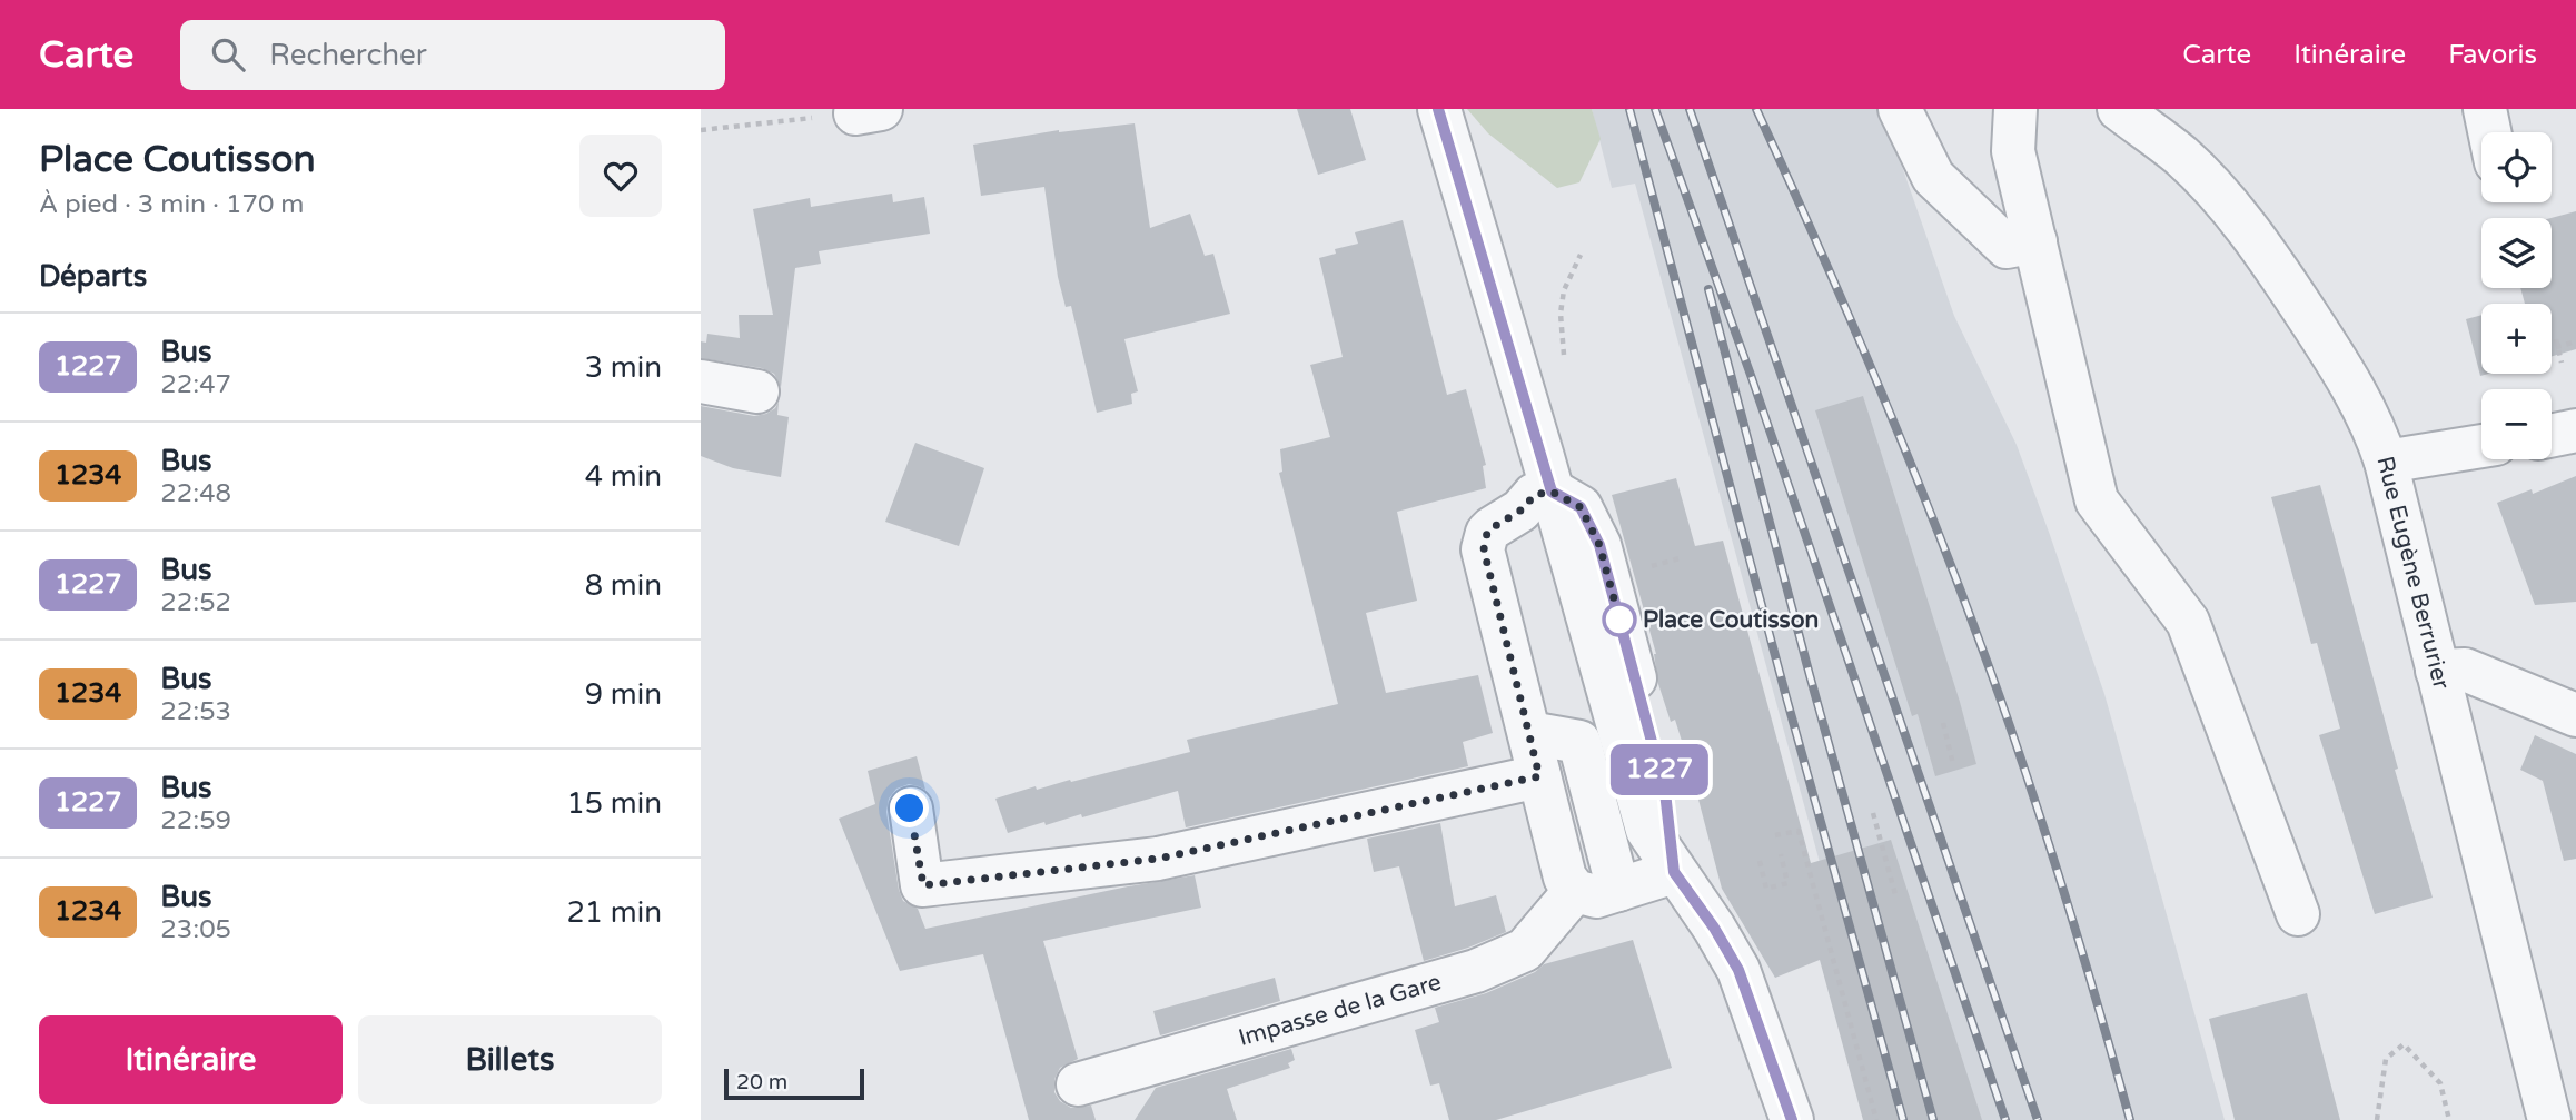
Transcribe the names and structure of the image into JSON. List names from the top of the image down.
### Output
{
  "streets": {
    "street": ["Rue Eugène Berrurier", "Impasse de la Gare"]
  },
  "places": ["Place Coutisson"],
  "lines": ["bus line 1227"],
  "scale_bar": "20 m",
  "page": {
    "header": "Carte",
    "search": "Rechercher",
    "nav": ["Carte", "Itinéraire", "Favoris"],
    "heading": [
      ["Place Coutisson", "À pied · 3 min · 170 m"],
      "Départs"
    ],
    "on_map": "1227",
    "map_buttons": ["+", "−"],
    "list": [
      {
        "mark": "1227",
        "name": "Bus",
        "note": "22:47",
        "value": "3 min"
      },
      {
        "mark": "1234",
        "name": "Bus",
        "note": "22:48",
        "value": "4 min"
      },
      {
        "mark": "1227",
        "name": "Bus",
        "note": "22:52",
        "value": "8 min"
      },
      {
        "mark": "1234",
        "name": "Bus",
        "note": "22:53",
        "value": "9 min"
      },
      {
        "mark": "1227",
        "name": "Bus",
        "note": "22:59",
        "value": "15 min"
      },
      {
        "mark": "1234",
        "name": "Bus",
        "note": "23:05",
        "value": "21 min"
      }
    ],
    "buttons": ["Itinéraire", "Billets"],
    "scale": "20 m"
  }
}
